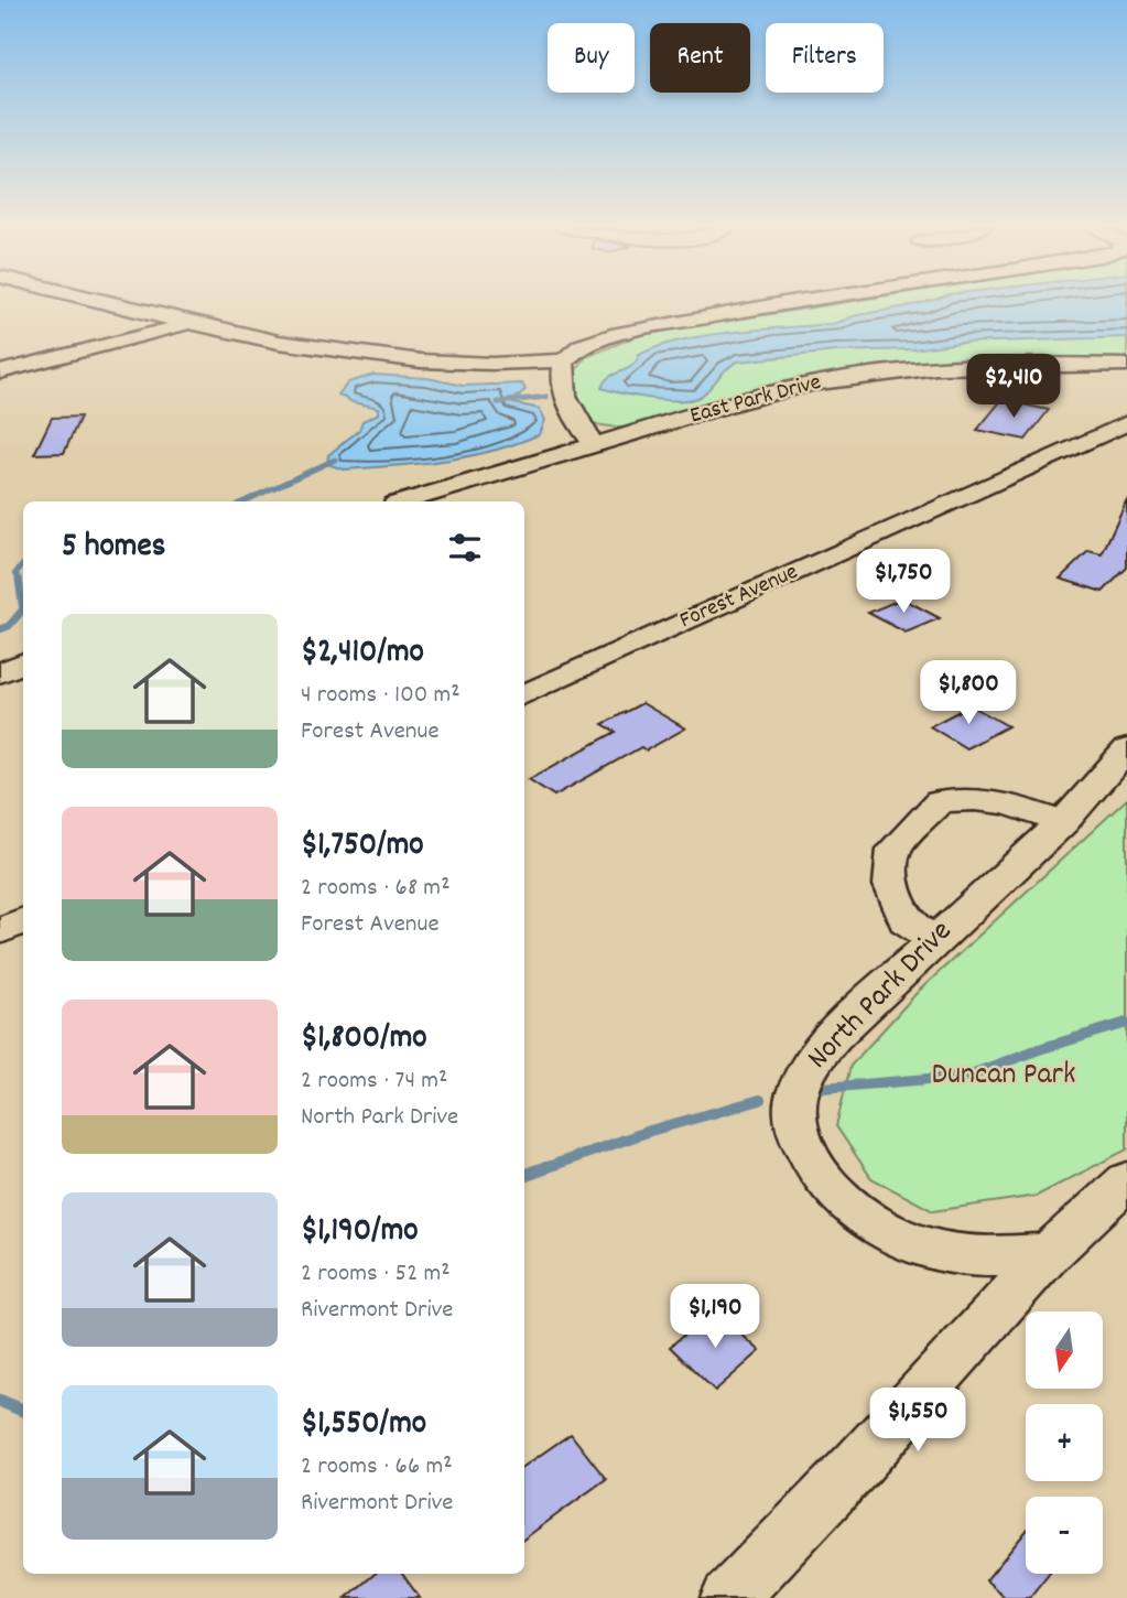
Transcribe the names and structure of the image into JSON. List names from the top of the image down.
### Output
{
  "streets": {
    "street": ["East Park Drive", "Forest Avenue", "North Park Drive"]
  },
  "parks": ["Duncan Park"],
  "north": "bottom",
  "page": {
    "chip": ["Buy", "Rent", "Filters"],
    "price": [
      "$2,410",
      "$1,750",
      "$1,800",
      "$1,190",
      "$1,550"
    ],
    "heading": "5 homes",
    "list": [
      {
        "name": "$2,410/mo",
        "note": "4 rooms · 100 m² · Forest Avenue"
      },
      {
        "name": "$1,750/mo",
        "note": "2 rooms · 68 m² · Forest Avenue"
      },
      {
        "name": "$1,800/mo",
        "note": "2 rooms · 74 m² · North Park Drive"
      },
      {
        "name": "$1,190/mo",
        "note": "2 rooms · 52 m² · Rivermont Drive"
      },
      {
        "name": "$1,550/mo",
        "note": "2 rooms · 66 m² · Rivermont Drive"
      }
    ],
    "map_buttons": ["+", "−"]
  }
}
